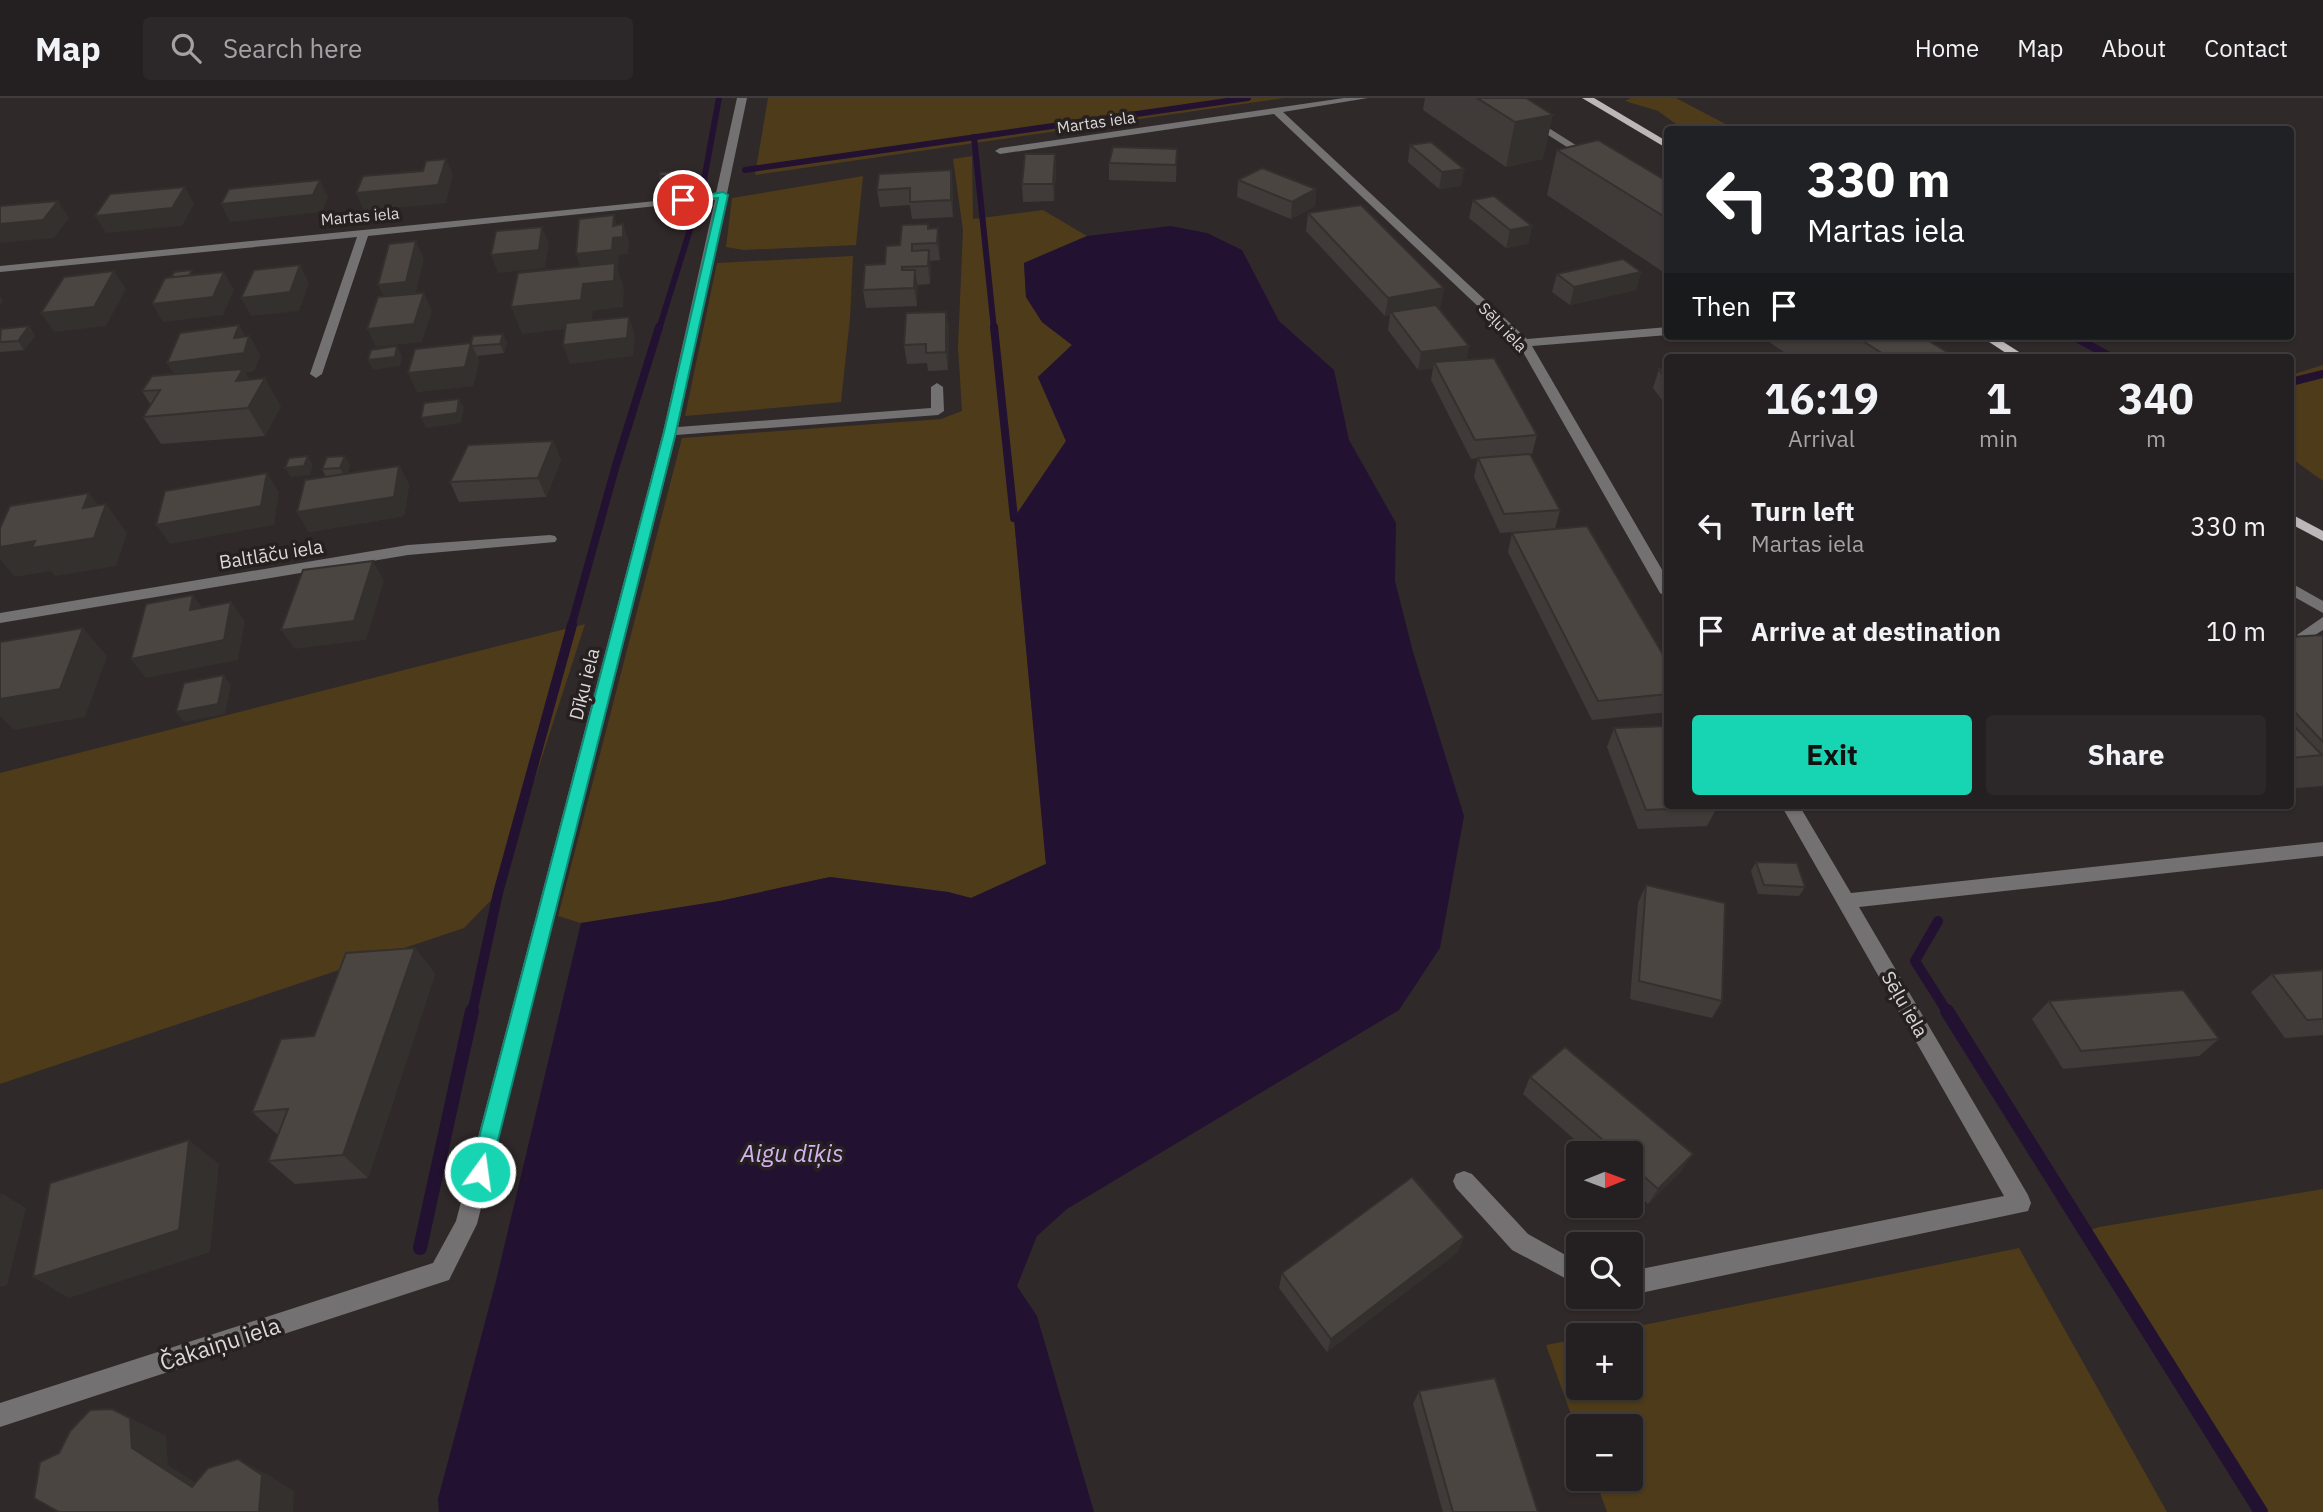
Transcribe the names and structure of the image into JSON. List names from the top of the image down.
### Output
{
  "streets": {
    "street": [
      "Martas iela",
      "Sēļu iela",
      "Baltlāču iela",
      "Dīķu iela",
      "Čakaiņu iela"
    ]
  },
  "crossings": [
    ["Martas iela", "Sēļu iela"],
    ["Martas iela", "Dīķu iela"],
    ["Dīķu iela", "Čakaiņu iela"]
  ],
  "water": ["Aigu dīķis"],
  "north": "right",
  "page": {
    "header": "Map",
    "search": "Search here",
    "nav": [
      "Home",
      "Map",
      "About",
      "Contact"
    ],
    "turn": ["330 m", "Martas iela"],
    "then": "Then",
    "eta": [
      "16:19",
      "Arrival",
      "1",
      "min",
      "340",
      "m"
    ],
    "list": [
      {
        "name": "Turn left",
        "note": "Martas iela",
        "value": "330 m"
      },
      {
        "name": "Arrive at destination",
        "value": "10 m"
      }
    ],
    "buttons": ["Exit", "Share"],
    "map_buttons": ["+", "−"]
  }
}
